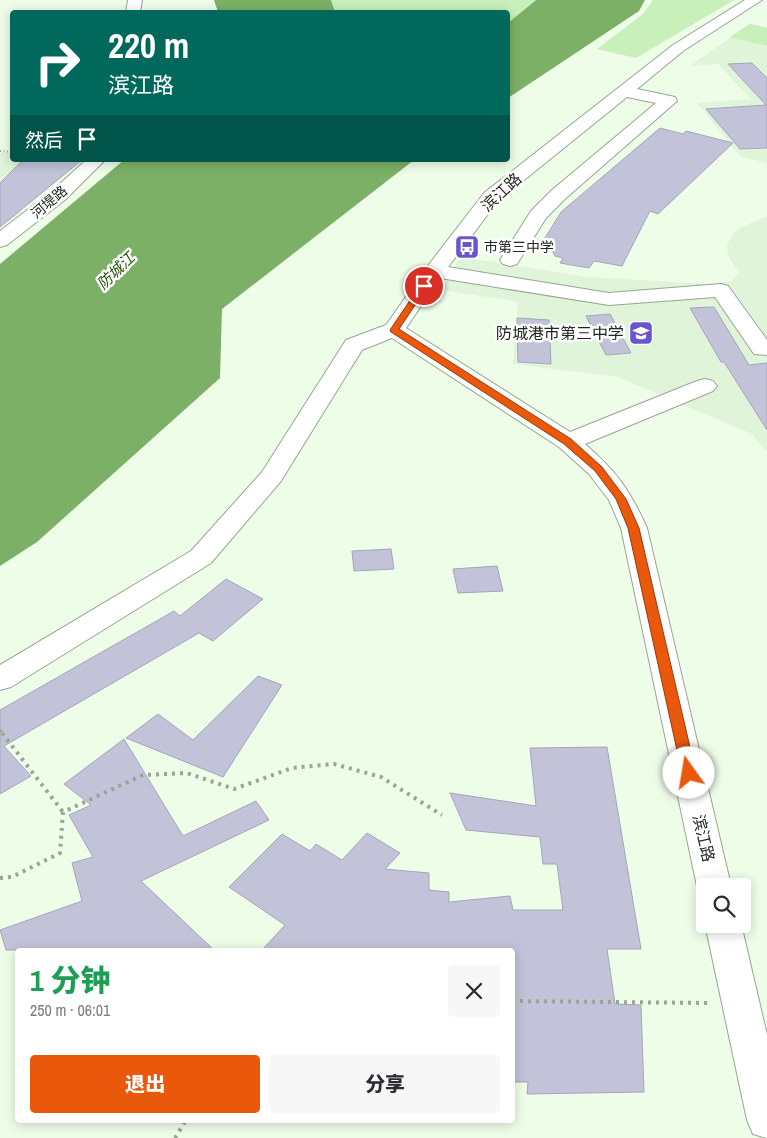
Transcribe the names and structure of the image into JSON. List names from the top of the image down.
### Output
{
  "streets": {
    "street": ["滨江路", "河堤路"]
  },
  "water": ["防城江"],
  "places": {
    "bus stop": ["巿第三中学"],
    "school or university": ["防城港市第三中学"]
  },
  "page": {
    "turn": ["220 m", "滨江路"],
    "then": "然后",
    "heading": ["1 分钟", "250 m · 06:01"],
    "buttons": ["退出", "分享"]
  }
}
